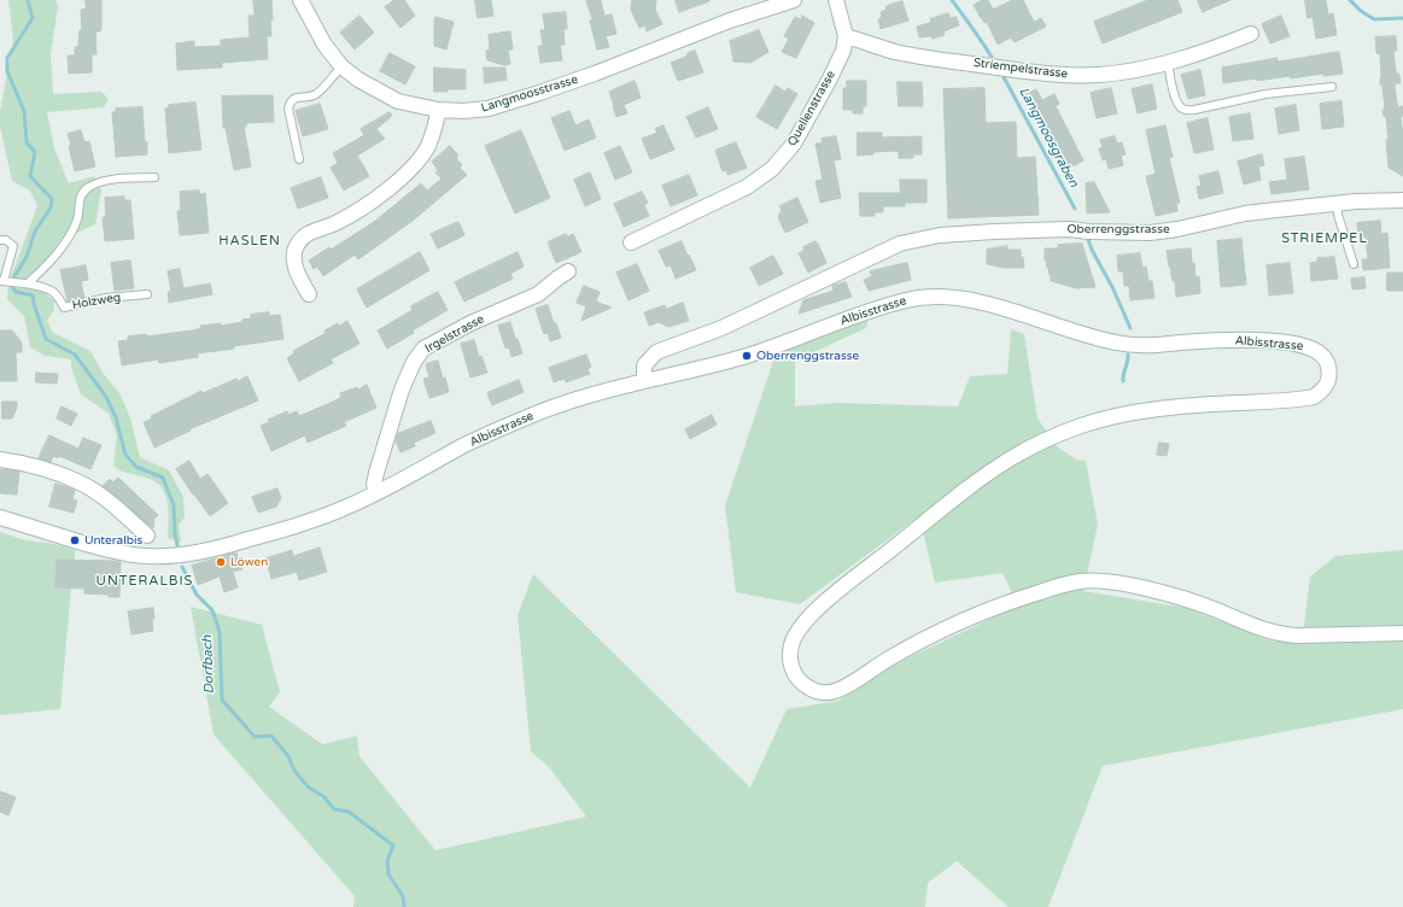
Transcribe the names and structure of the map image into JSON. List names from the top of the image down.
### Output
{
  "streets": {
    "street": [
      "Striempelstrasse",
      "Langmoosstrasse",
      "Quellenstrasse",
      "Oberrenggstrasse",
      "Albisstrasse",
      "Irgelstrasse"
    ],
    "lane": ["Holzweg"]
  },
  "crossings": [
    ["Striempelstrasse", "Quellenstrasse"],
    ["Oberrenggstrasse", "Albisstrasse"],
    ["Albisstrasse", "Irgelstrasse"]
  ],
  "districts": ["STRIEMPEL", "HASLEN", "UNTERALBIS"],
  "water": ["Langmoosgraben", "Dorfbach"],
  "places": ["Oberrenggstrasse", "Unteralbis", "Löwen"]
}
